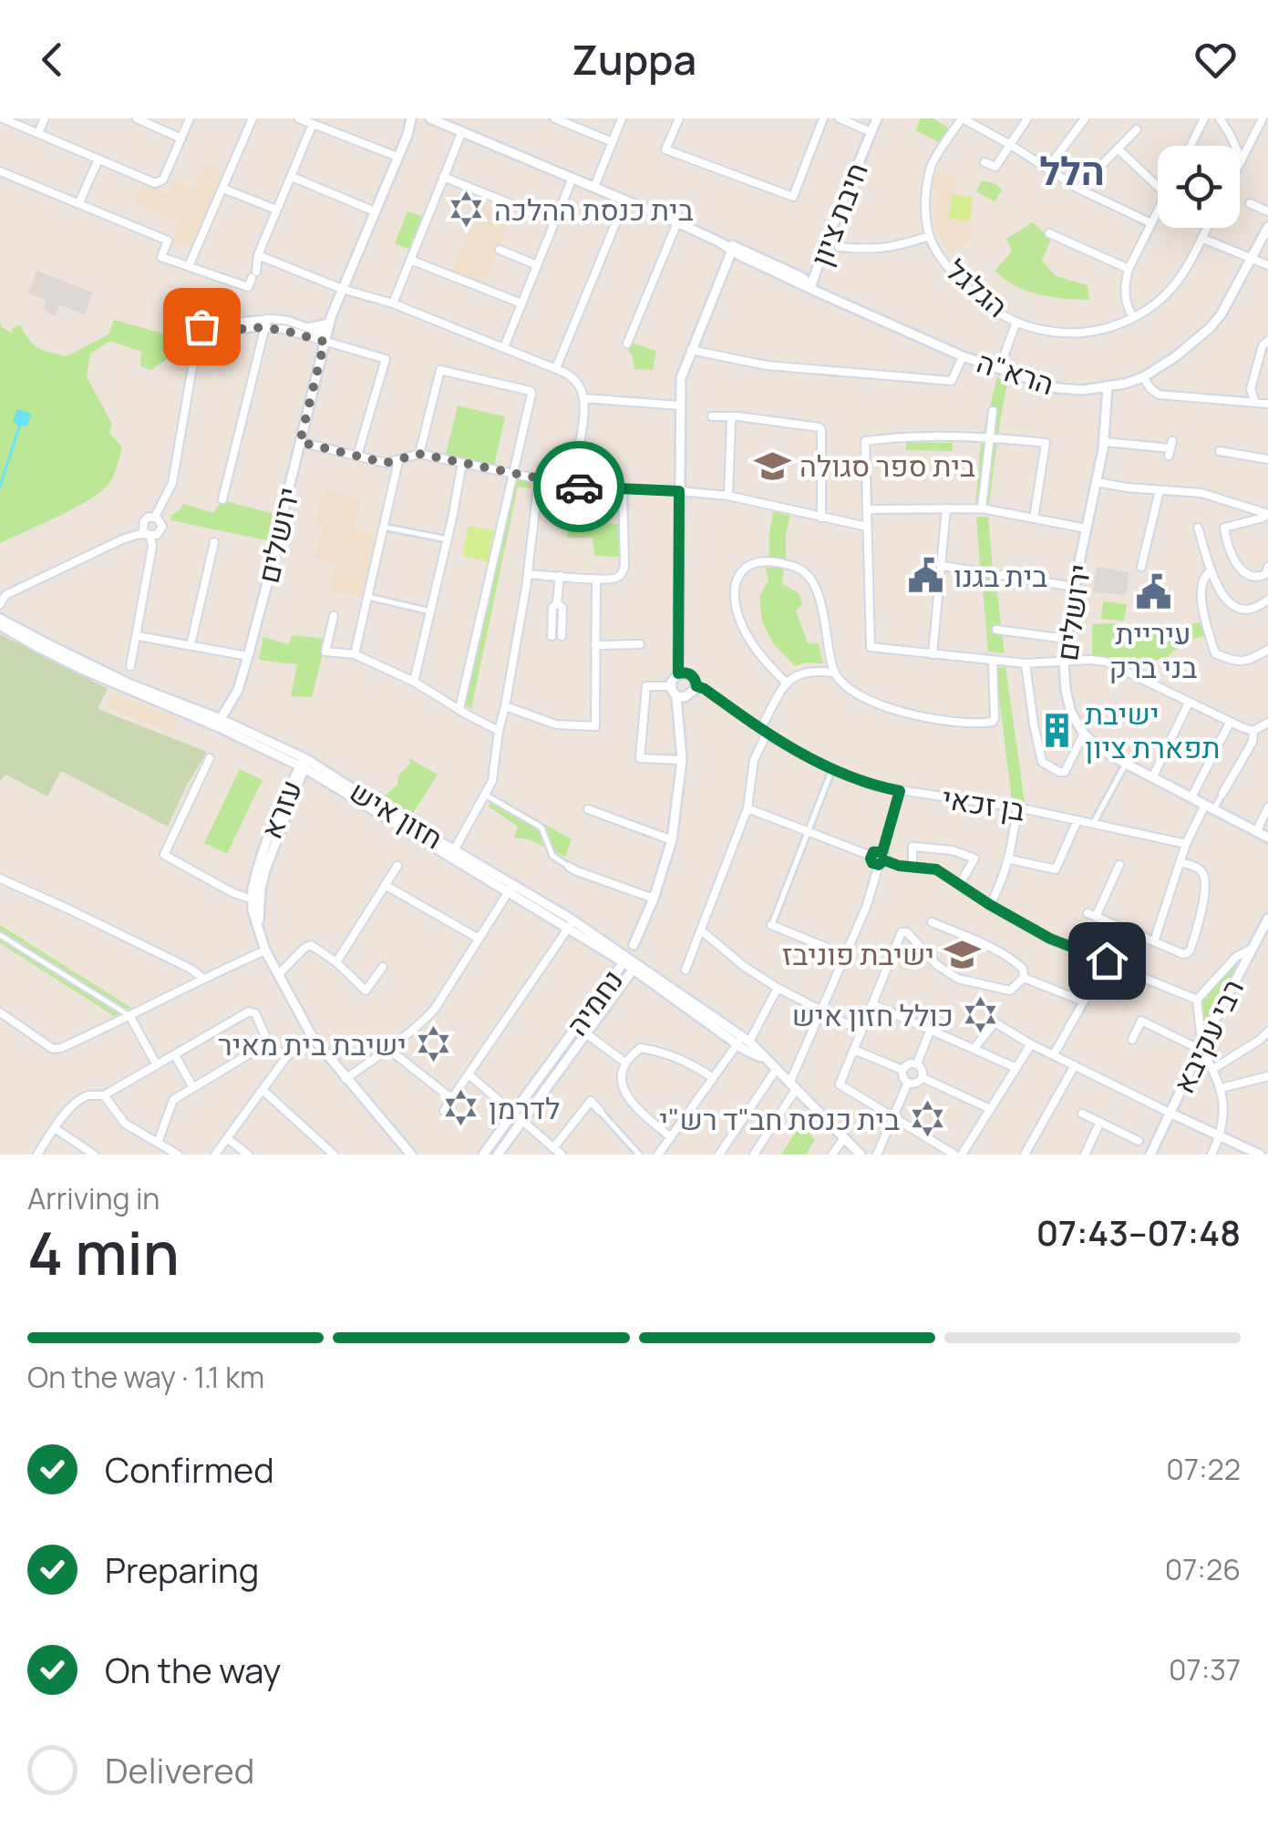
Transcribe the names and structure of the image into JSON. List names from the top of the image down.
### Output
{
  "streets": {
    "street": [
      "חיבת ציון",
      "הגלגל",
      "הרא\"ה",
      "ירושלים",
      "בן זכאי",
      "עזרא",
      "חזון איש",
      "נחמיה",
      "רבי עקיבא"
    ]
  },
  "crossings": [
    ["חיבת ציון", "הרא\"ה"],
    ["הרא\"ה", "ירושלים"],
    ["ירושלים", "חזון איש"],
    ["עזרא", "חזון איש"],
    ["חזון איש", "נחמיה"]
  ],
  "districts": ["הלל"],
  "places": {
    "synagogue": [
      "בית כנסת ההלכה",
      "כולל חזון איש",
      "ישיבת בית מאיר",
      "לדרמן",
      "בית כנסת חב\"ד רש\"י"
    ],
    "school or university": ["בית ספר סגולה", "ישיבת פוניבז"],
    "public building": ["בית בגנו", "עיריית בני ברק"],
    "building": ["ישיבת תפארת ציון"]
  },
  "page": {
    "header": "Zuppa",
    "heading": ["4 min", "Arriving in", "07:43–07:48"],
    "bar": "On the way · 1.1 km",
    "list": [
      ["Confirmed", "07:22"],
      ["Preparing", "07:26"],
      ["On the way", "07:37"],
      "Delivered"
    ]
  }
}
